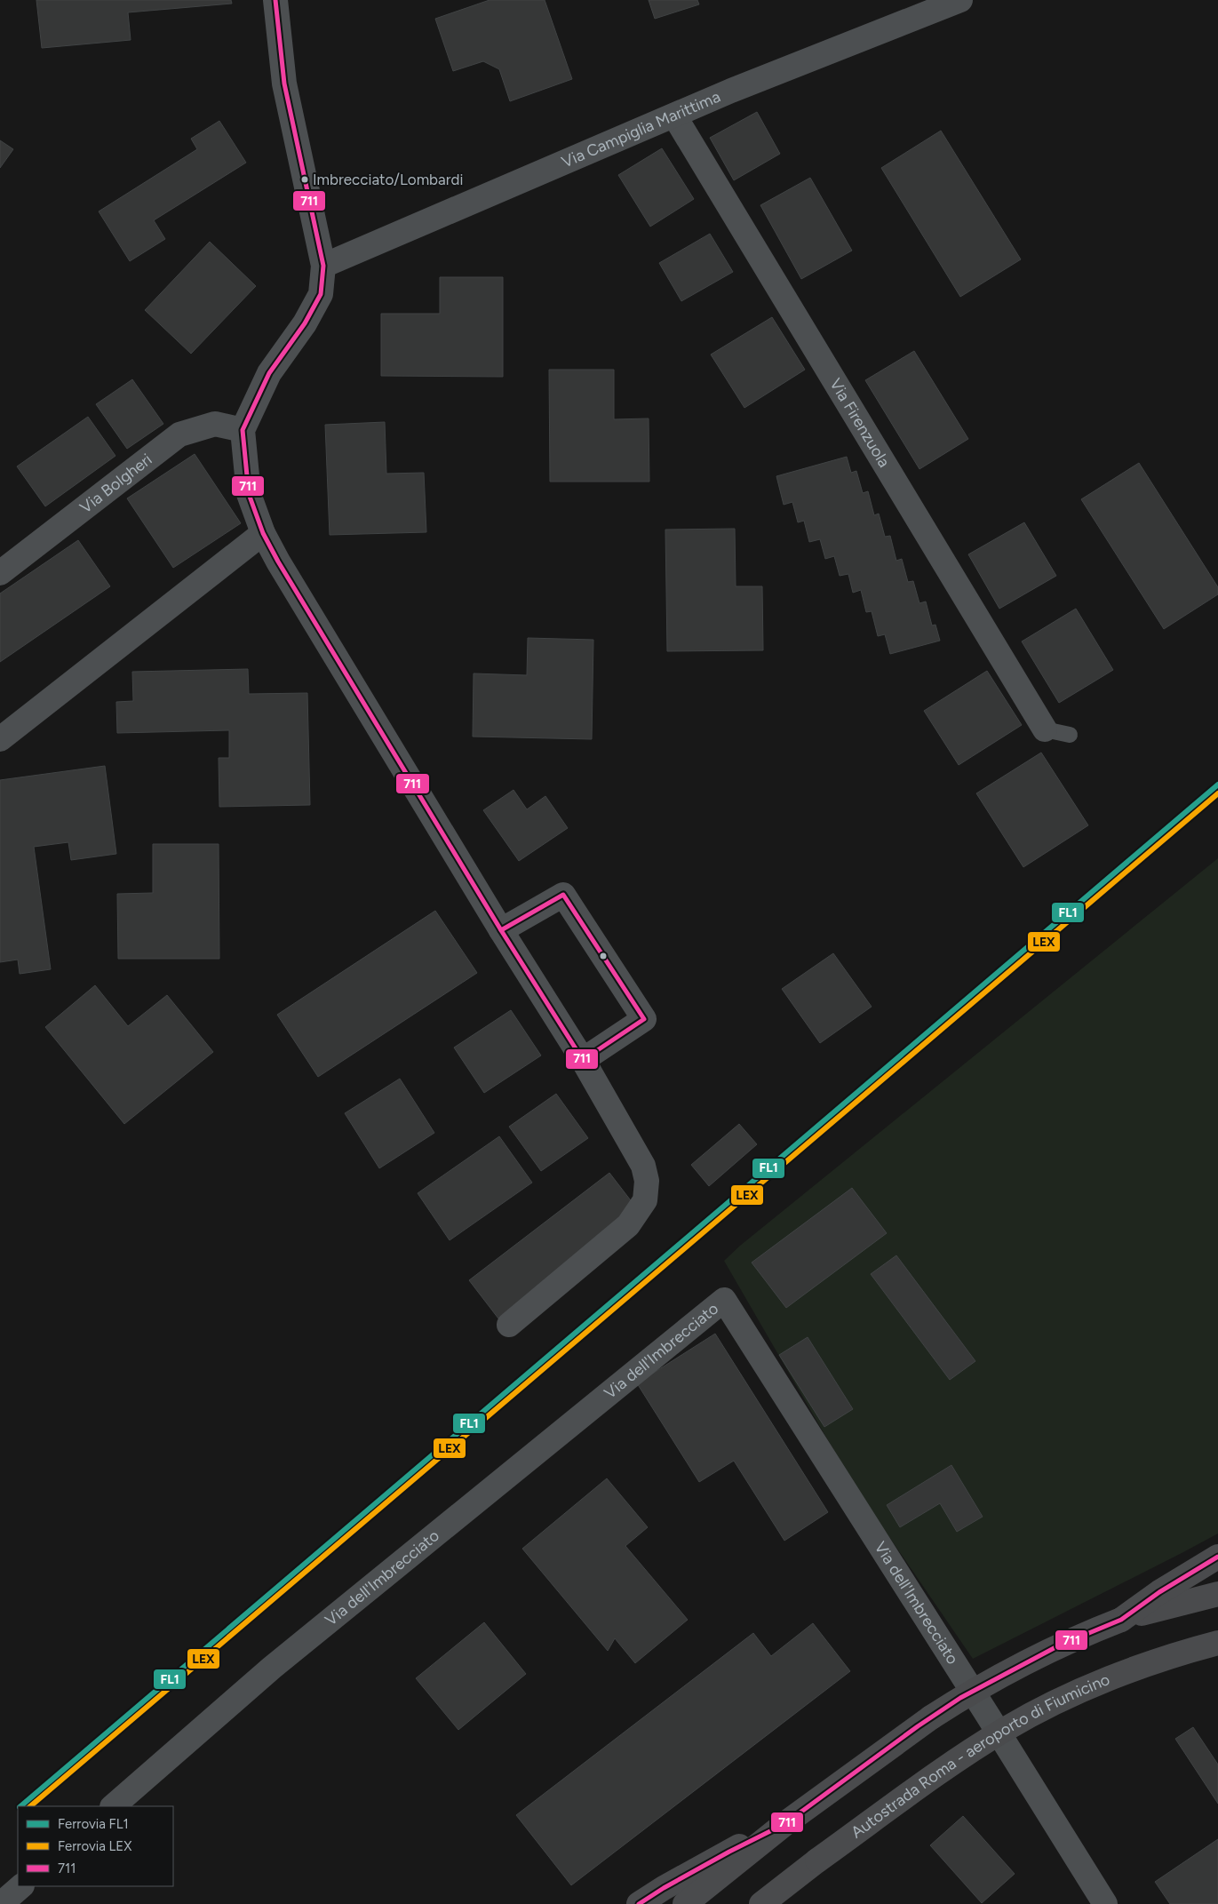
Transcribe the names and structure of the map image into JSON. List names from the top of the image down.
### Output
{
  "streets": {
    "highway": ["Autostrada Roma - aeroporto di Fiumicino"],
    "street": [
      "Via Campiglia Marittima",
      "Via Firenzuola",
      "Via Bolgheri",
      "Via dell'Imbrecciato"
    ]
  },
  "crossings": [
    ["Via Campiglia Marittima", "Via Firenzuola"]
  ],
  "places": ["Imbrecciato/Lombardi"],
  "lines": ["transit line 711", "rail line FL1", "rail line LEX"],
  "legend": ["Ferrovia FL1", "Ferrovia LEX", "711"]
}
